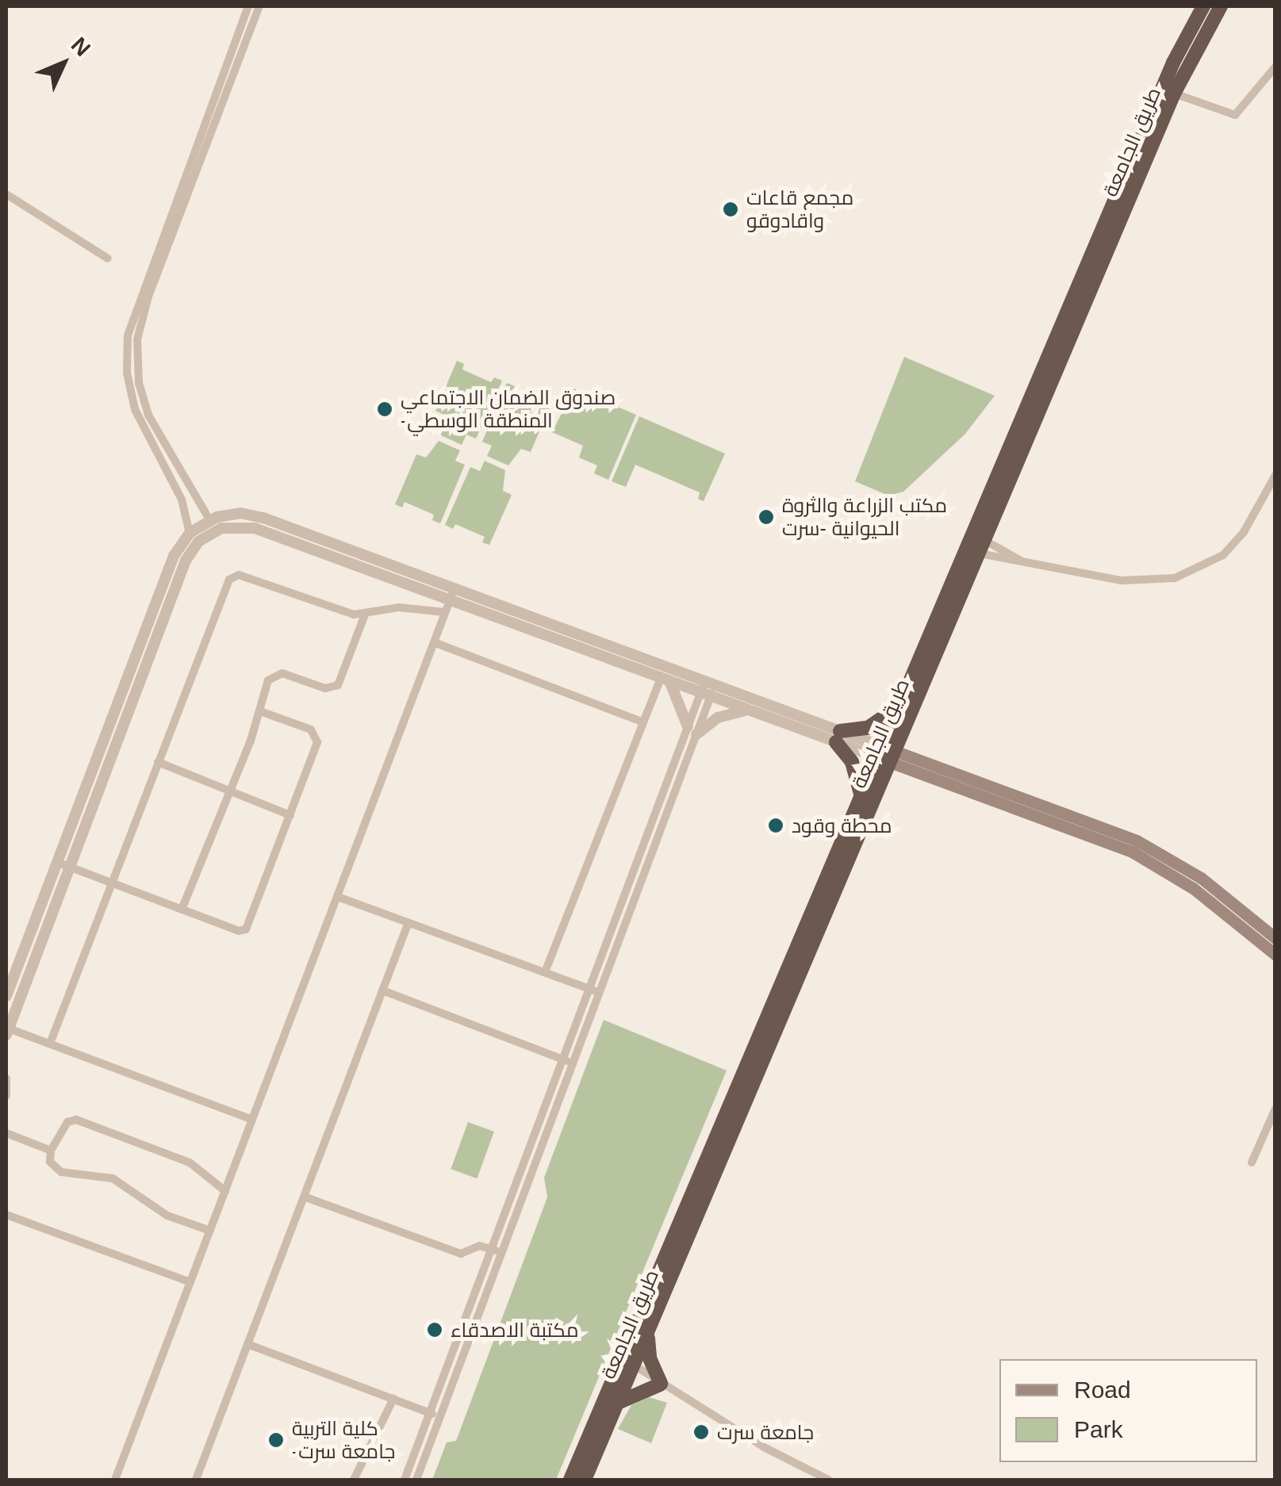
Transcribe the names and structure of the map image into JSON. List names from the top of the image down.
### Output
{
  "streets": {
    "highway": ["طريق الجامعة"]
  },
  "places": [
    "مجمع قاعات واقادوقو",
    "صندوق الضمان الاجتماعي -المنطقة الوسطي",
    "مكتب الزراعة والثروة الحيوانية -سرت",
    "محطة وقود",
    "مكتبة الاصدقاء",
    "جامعة سرت",
    "كلية التربية -جامعة سرت"
  ],
  "legend": ["Road", "Park"],
  "north": "top right"
}
